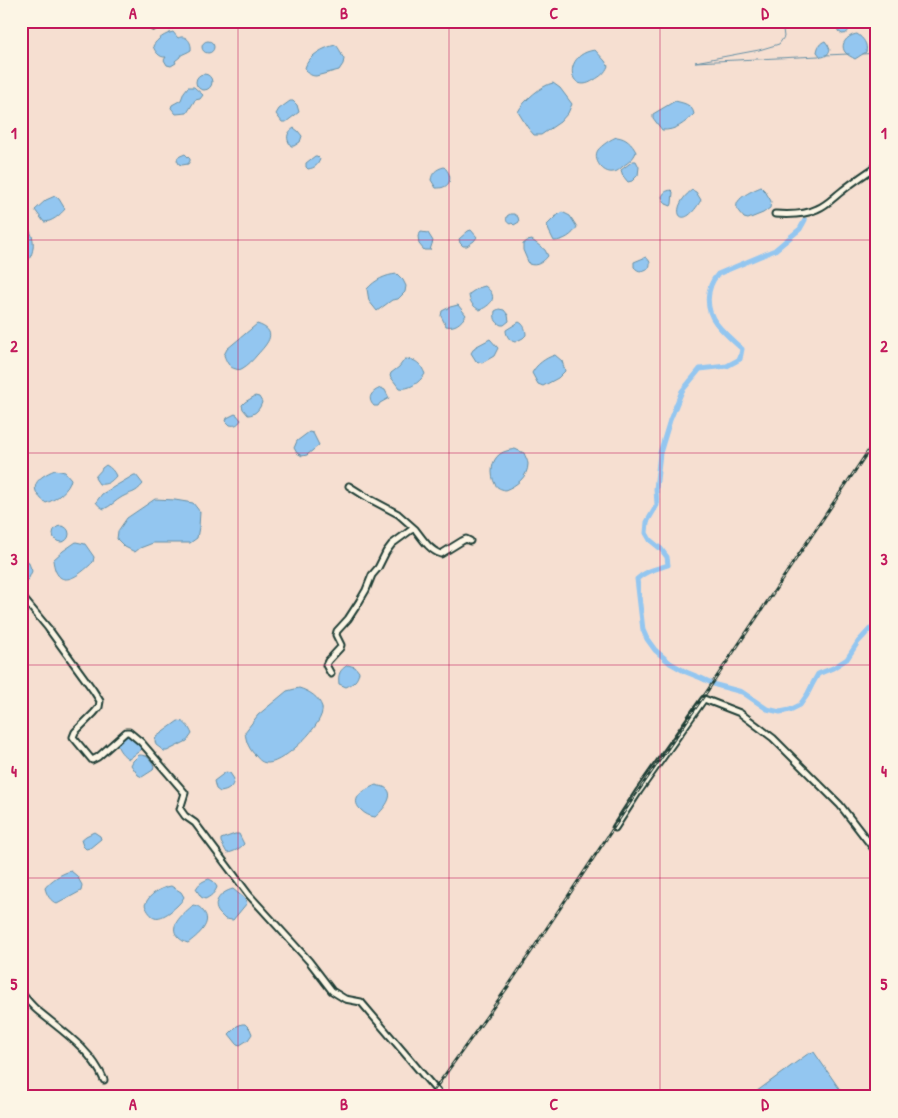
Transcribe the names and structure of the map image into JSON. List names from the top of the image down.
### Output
{
  "grid": {
    "columns": [
      "A",
      "B",
      "C",
      "D"
    ],
    "rows": [
      "1",
      "2",
      "3",
      "4",
      "5"
    ]
  }
}
